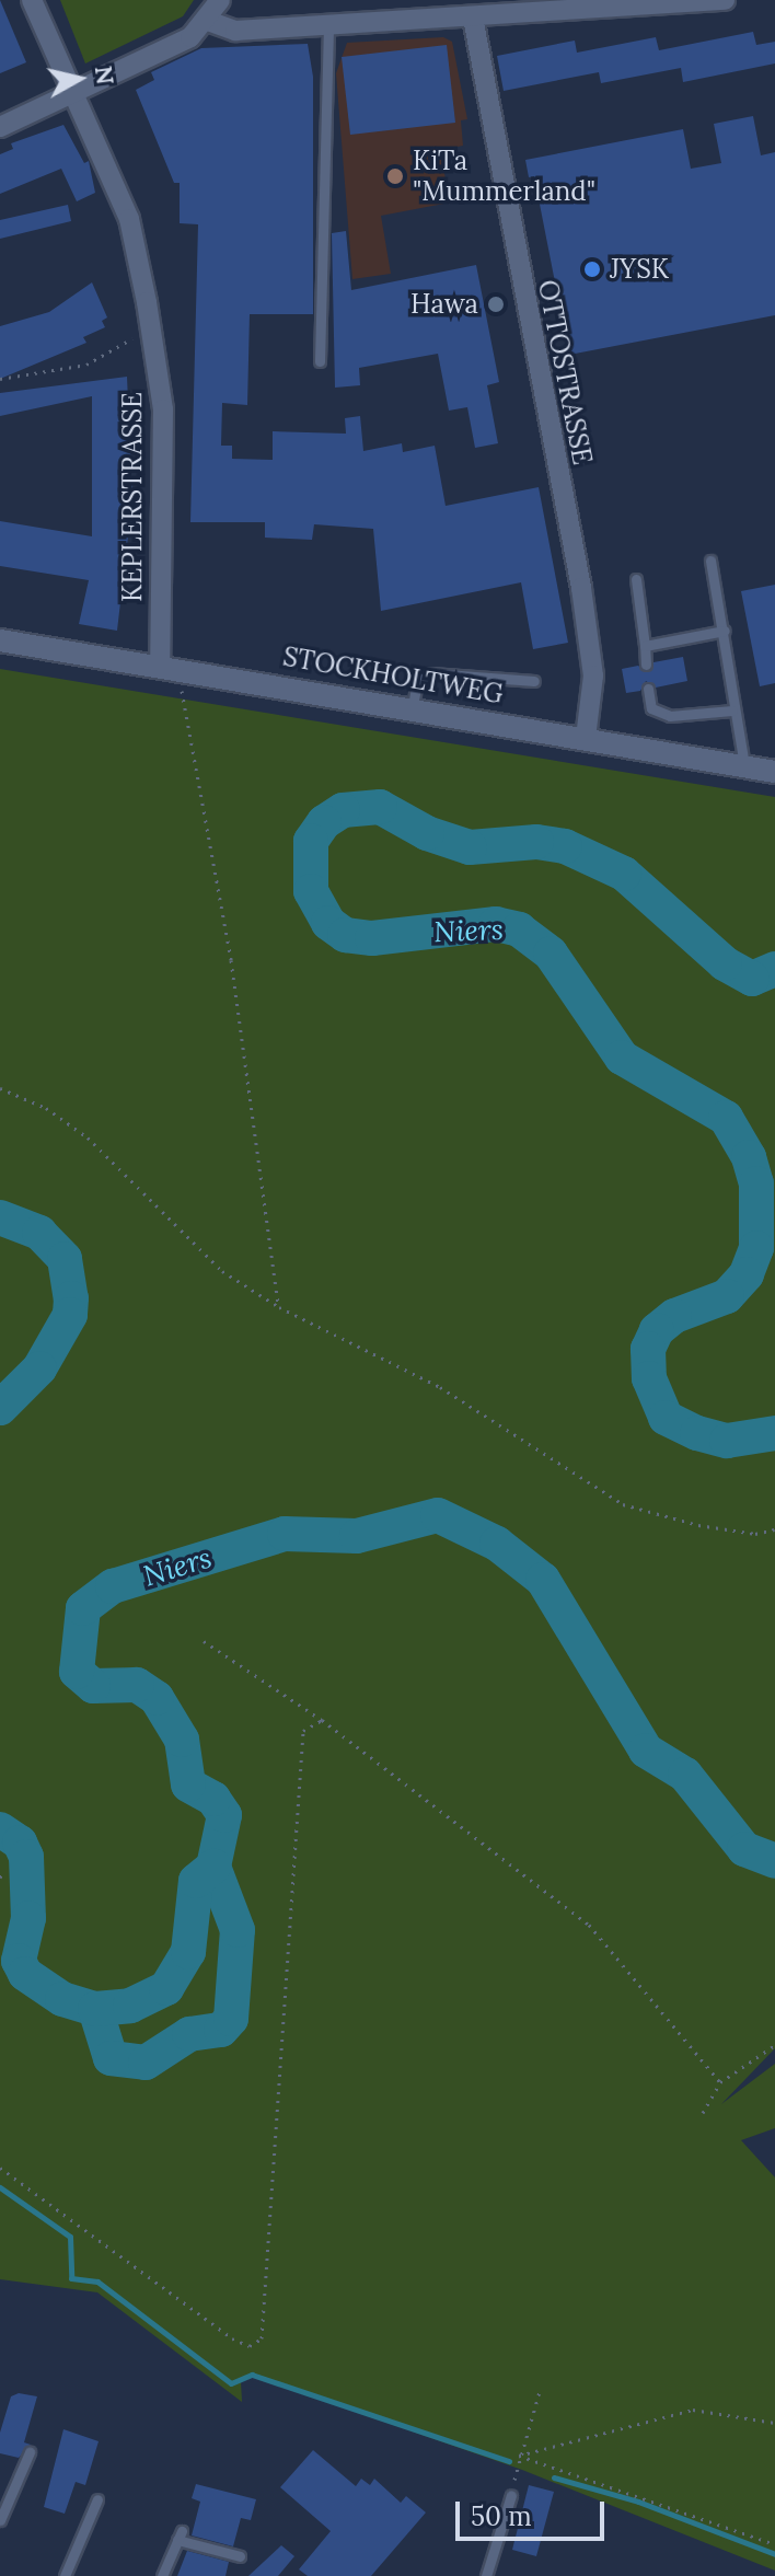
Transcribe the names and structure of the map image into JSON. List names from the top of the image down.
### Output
{
  "streets": {
    "main road": ["STOCKHOLTWEG"],
    "street": ["OTTOSTRASSE", "KEPLERSTRASSE"]
  },
  "crossings": [
    ["OTTOSTRASSE", "STOCKHOLTWEG"],
    ["KEPLERSTRASSE", "STOCKHOLTWEG"]
  ],
  "water": ["Niers"],
  "places": ["KiTa \"Mummerland\"", "JYSK", "Hawa"],
  "scale_bar": "50 m",
  "north": "right"
}
